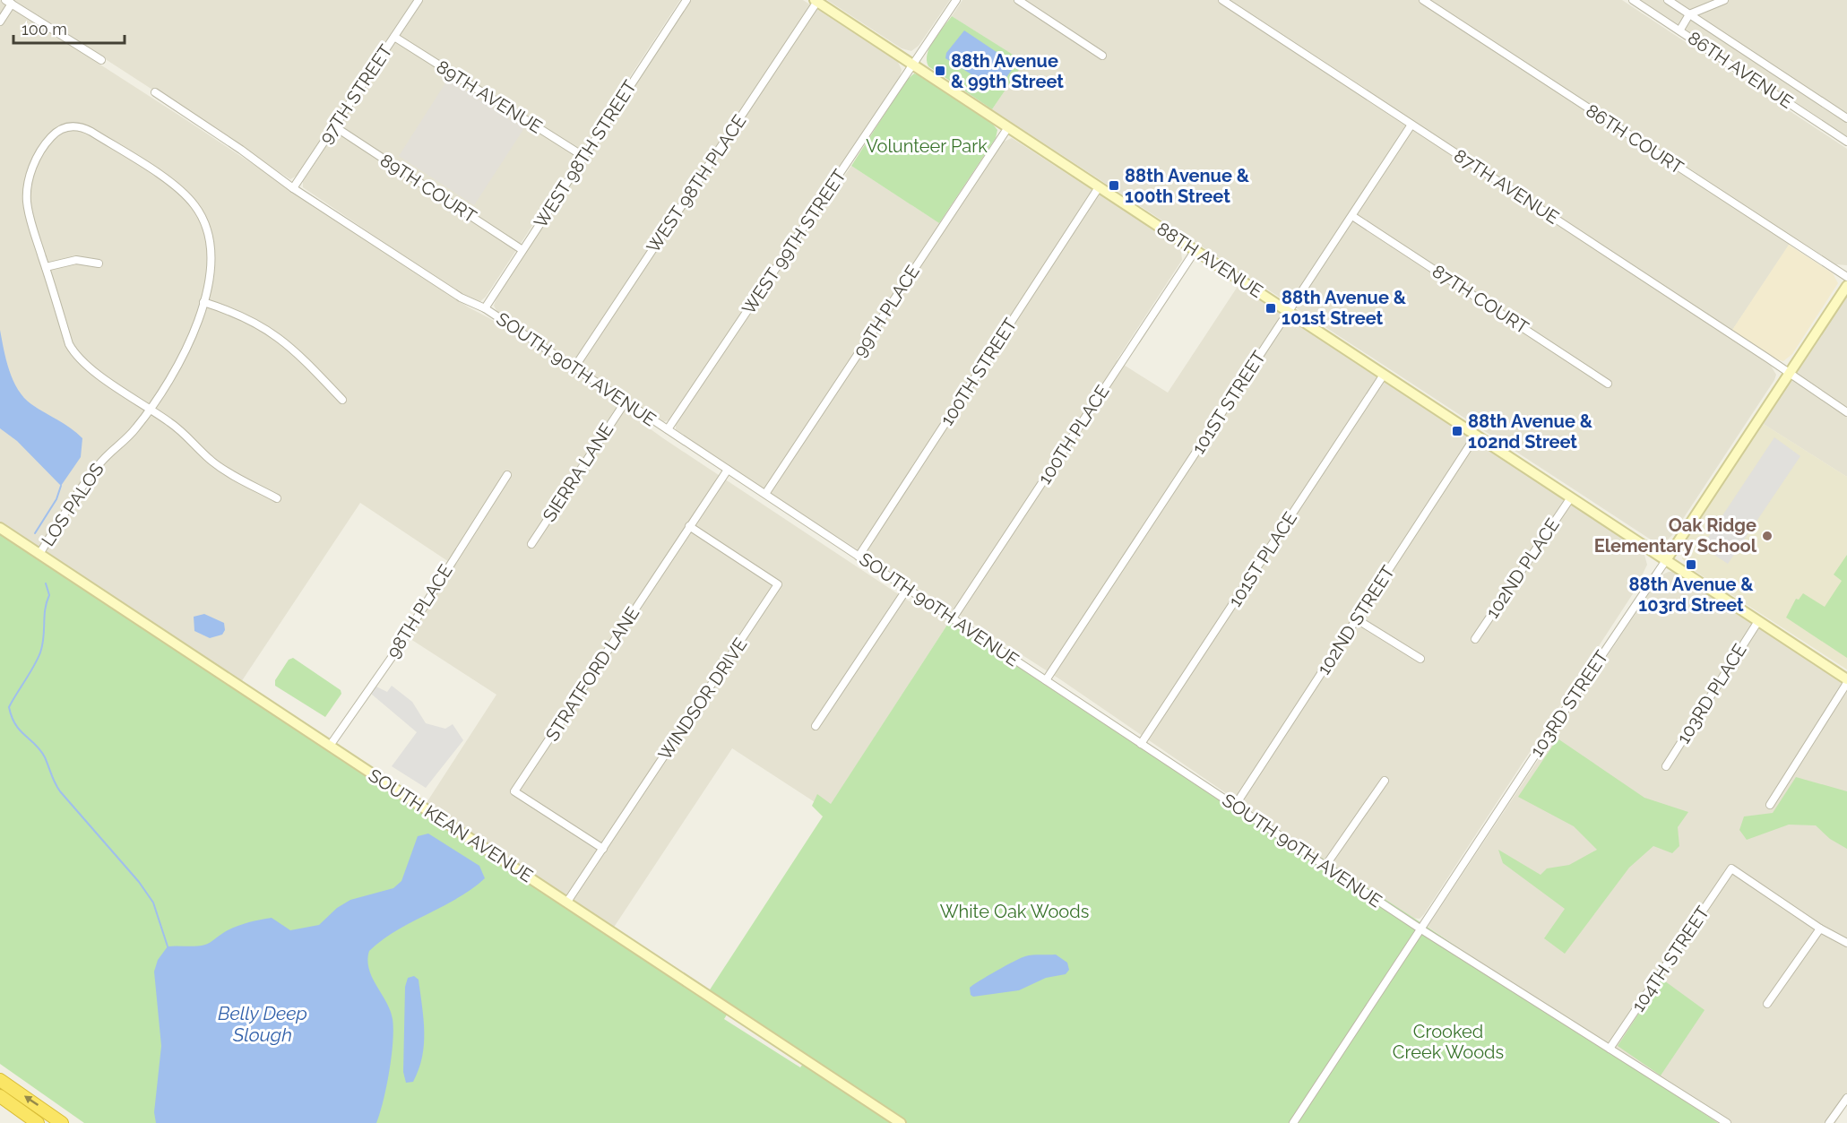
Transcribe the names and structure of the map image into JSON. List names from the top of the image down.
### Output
{
  "streets": {
    "street": [
      "86TH AVENUE",
      "97TH STREET",
      "89TH AVENUE",
      "86TH COURT",
      "WEST 98TH STREET",
      "WEST 98TH PLACE",
      "87TH AVENUE",
      "89TH COURT",
      "WEST 99TH STREET",
      "88TH AVENUE",
      "87TH COURT",
      "99TH PLACE",
      "SOUTH 90TH AVENUE",
      "100TH STREET",
      "101ST STREET",
      "100TH PLACE",
      "SIERRA LANE",
      "LOS PALOS",
      "101ST PLACE",
      "102ND PLACE",
      "98TH PLACE",
      "102ND STREET",
      "STRATFORD LANE",
      "103RD PLACE",
      "WINDSOR DRIVE",
      "103RD STREET",
      "SOUTH KEAN AVENUE",
      "104TH STREET"
    ]
  },
  "crossings": [
    ["97TH STREET", "89TH AVENUE"],
    ["97TH STREET", "89TH COURT"],
    ["97TH STREET", "SOUTH 90TH AVENUE"],
    ["89TH AVENUE", "WEST 98TH STREET"],
    ["WEST 98TH STREET", "89TH COURT"],
    ["WEST 98TH STREET", "SOUTH 90TH AVENUE"],
    ["WEST 98TH PLACE", "88TH AVENUE"],
    ["WEST 98TH PLACE", "SOUTH 90TH AVENUE"],
    ["87TH AVENUE", "101ST STREET"],
    ["87TH AVENUE", "103RD STREET"],
    ["WEST 99TH STREET", "88TH AVENUE"],
    ["WEST 99TH STREET", "SOUTH 90TH AVENUE"],
    ["88TH AVENUE", "99TH PLACE"],
    ["88TH AVENUE", "100TH STREET"],
    ["88TH AVENUE", "101ST STREET"],
    ["88TH AVENUE", "100TH PLACE"],
    ["88TH AVENUE", "101ST PLACE"],
    ["88TH AVENUE", "102ND PLACE"],
    ["88TH AVENUE", "102ND STREET"],
    ["88TH AVENUE", "103RD PLACE"],
    ["88TH AVENUE", "103RD STREET"],
    ["87TH COURT", "101ST STREET"],
    ["99TH PLACE", "SOUTH 90TH AVENUE"],
    ["SOUTH 90TH AVENUE", "100TH STREET"],
    ["SOUTH 90TH AVENUE", "101ST STREET"],
    ["SOUTH 90TH AVENUE", "100TH PLACE"],
    ["SOUTH 90TH AVENUE", "SIERRA LANE"],
    ["SOUTH 90TH AVENUE", "101ST PLACE"],
    ["SOUTH 90TH AVENUE", "102ND STREET"],
    ["SOUTH 90TH AVENUE", "STRATFORD LANE"],
    ["SOUTH 90TH AVENUE", "103RD STREET"],
    ["SOUTH 90TH AVENUE", "104TH STREET"],
    ["LOS PALOS", "SOUTH KEAN AVENUE"],
    ["98TH PLACE", "SOUTH KEAN AVENUE"],
    ["STRATFORD LANE", "WINDSOR DRIVE"],
    ["WINDSOR DRIVE", "SOUTH KEAN AVENUE"]
  ],
  "water": ["Belly Deep Slough"],
  "parks": ["Volunteer Park", "White Oak Woods", "Crooked Creek Woods"],
  "places": {
    "transit": [
      "88th Avenue & 99th Street",
      "88th Avenue & 100th Street",
      "88th Avenue & 101st Street",
      "88th Avenue & 102nd Street",
      "88th Avenue & 103rd Street"
    ],
    "other": ["Oak Ridge Elementary School"]
  },
  "scale_bar": "100 m"
}
